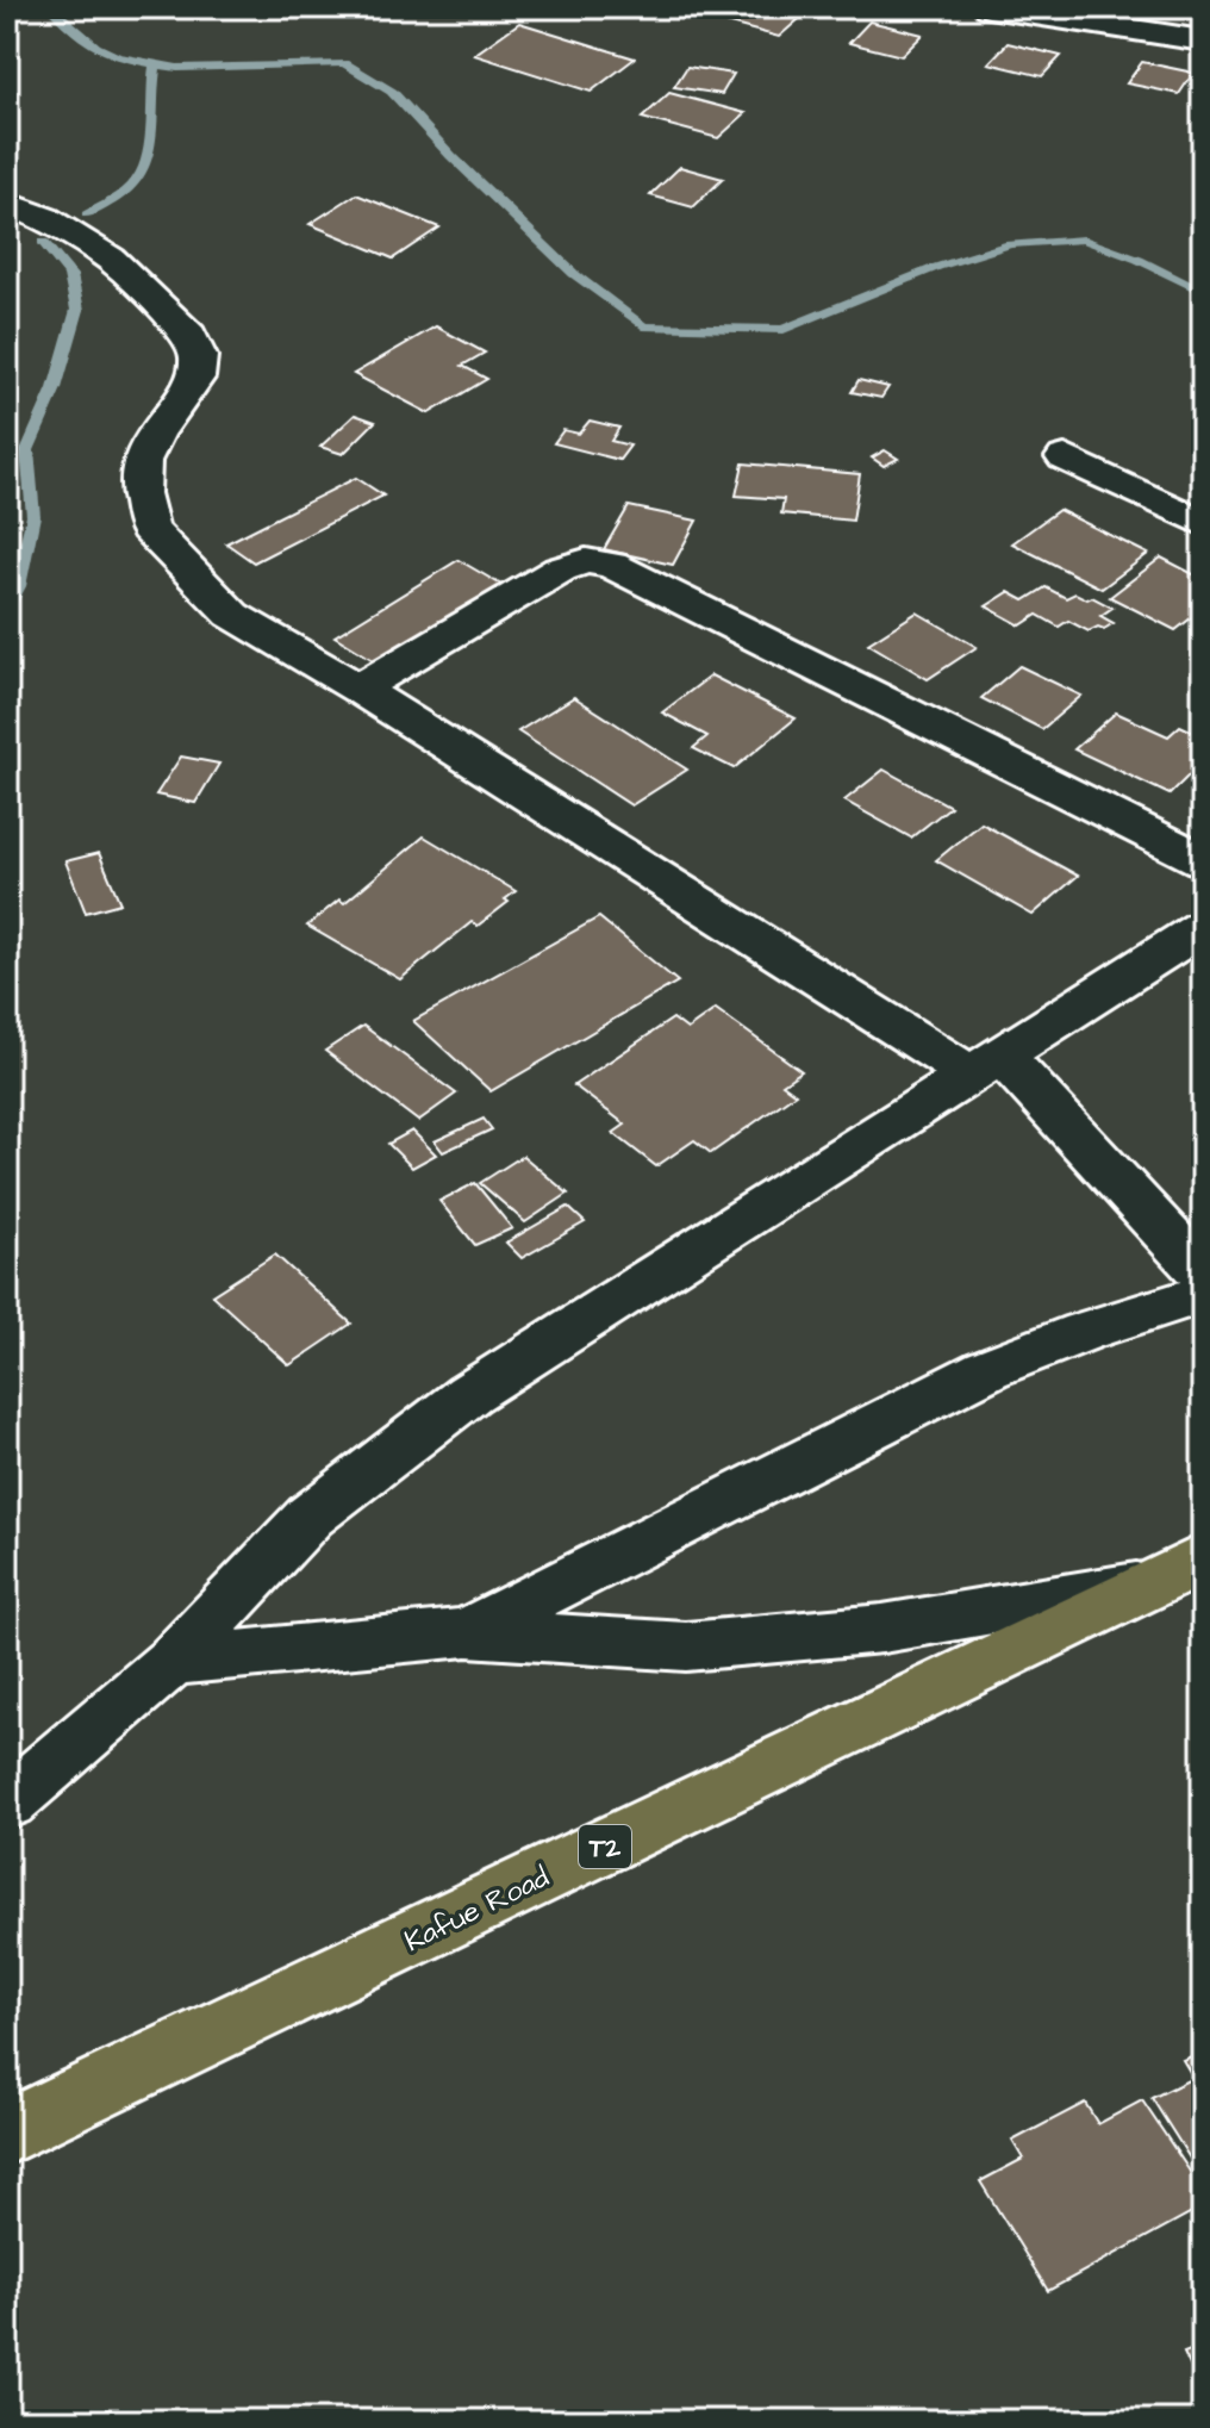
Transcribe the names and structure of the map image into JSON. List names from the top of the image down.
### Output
{
  "streets": {
    "highway": ["T2", "Kafue Road"]
  }
}
